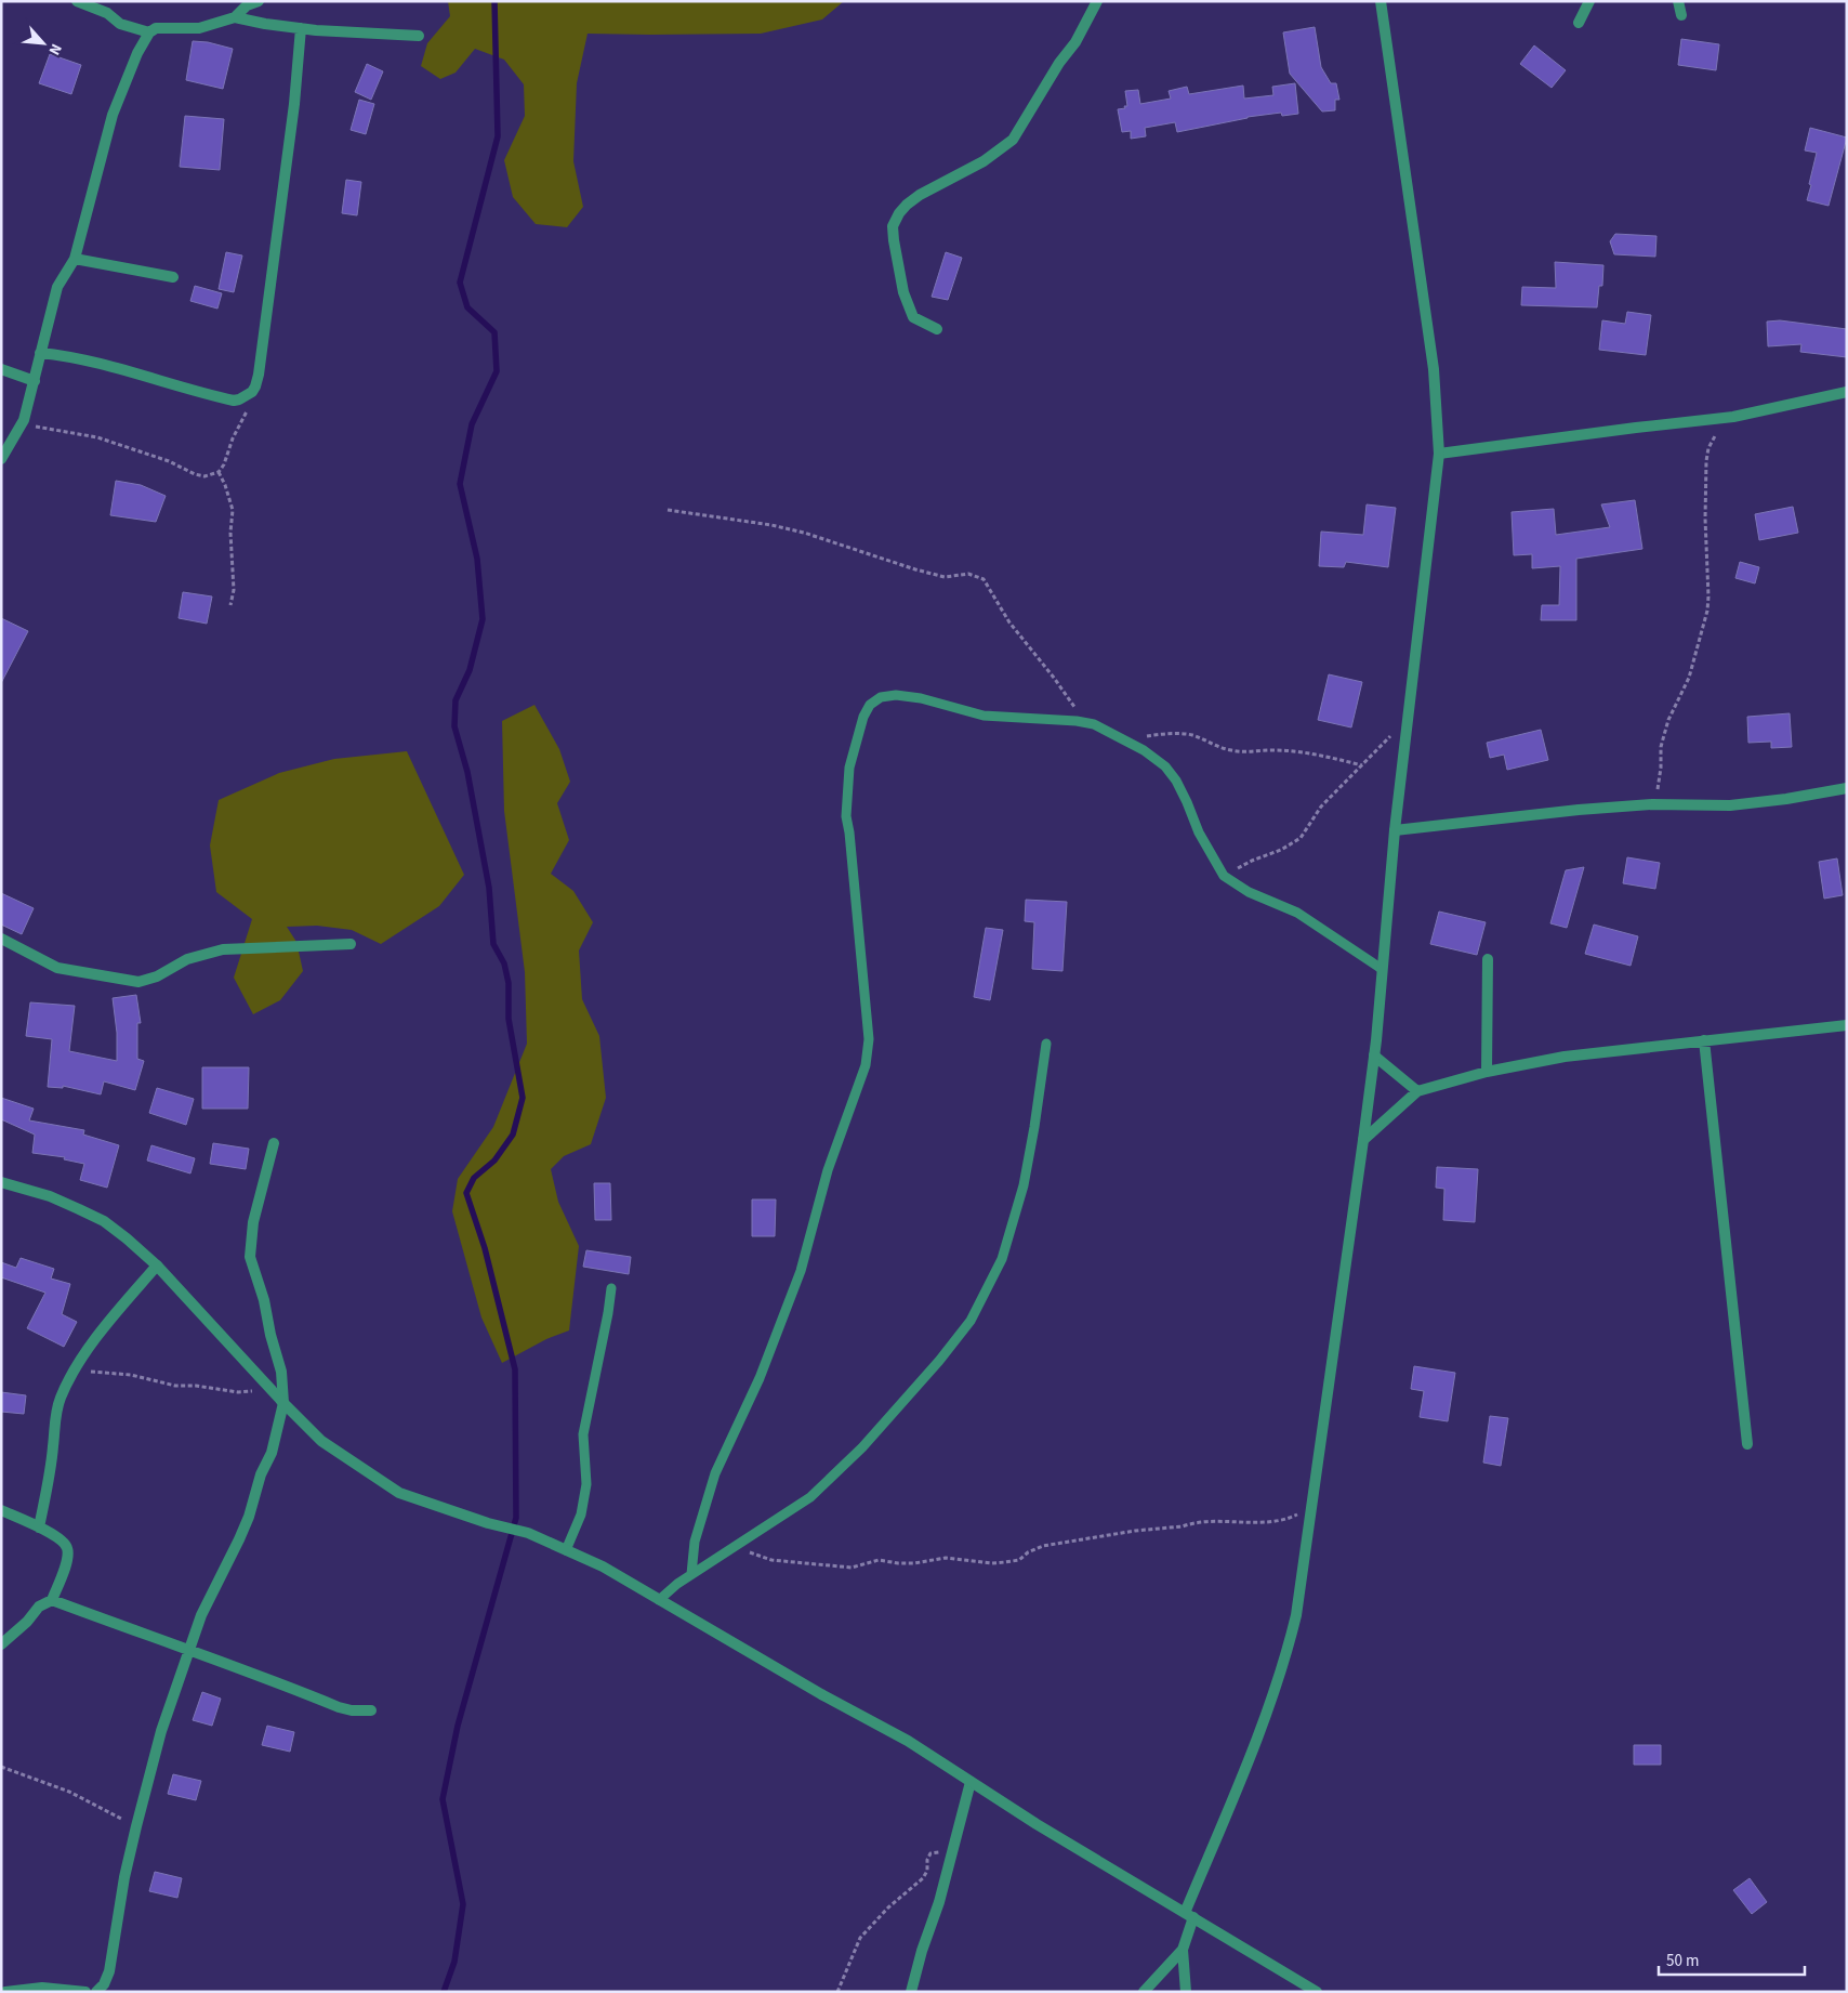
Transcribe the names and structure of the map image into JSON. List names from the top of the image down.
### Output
{
  "scale_bar": "50 m",
  "north": "bottom right"
}
